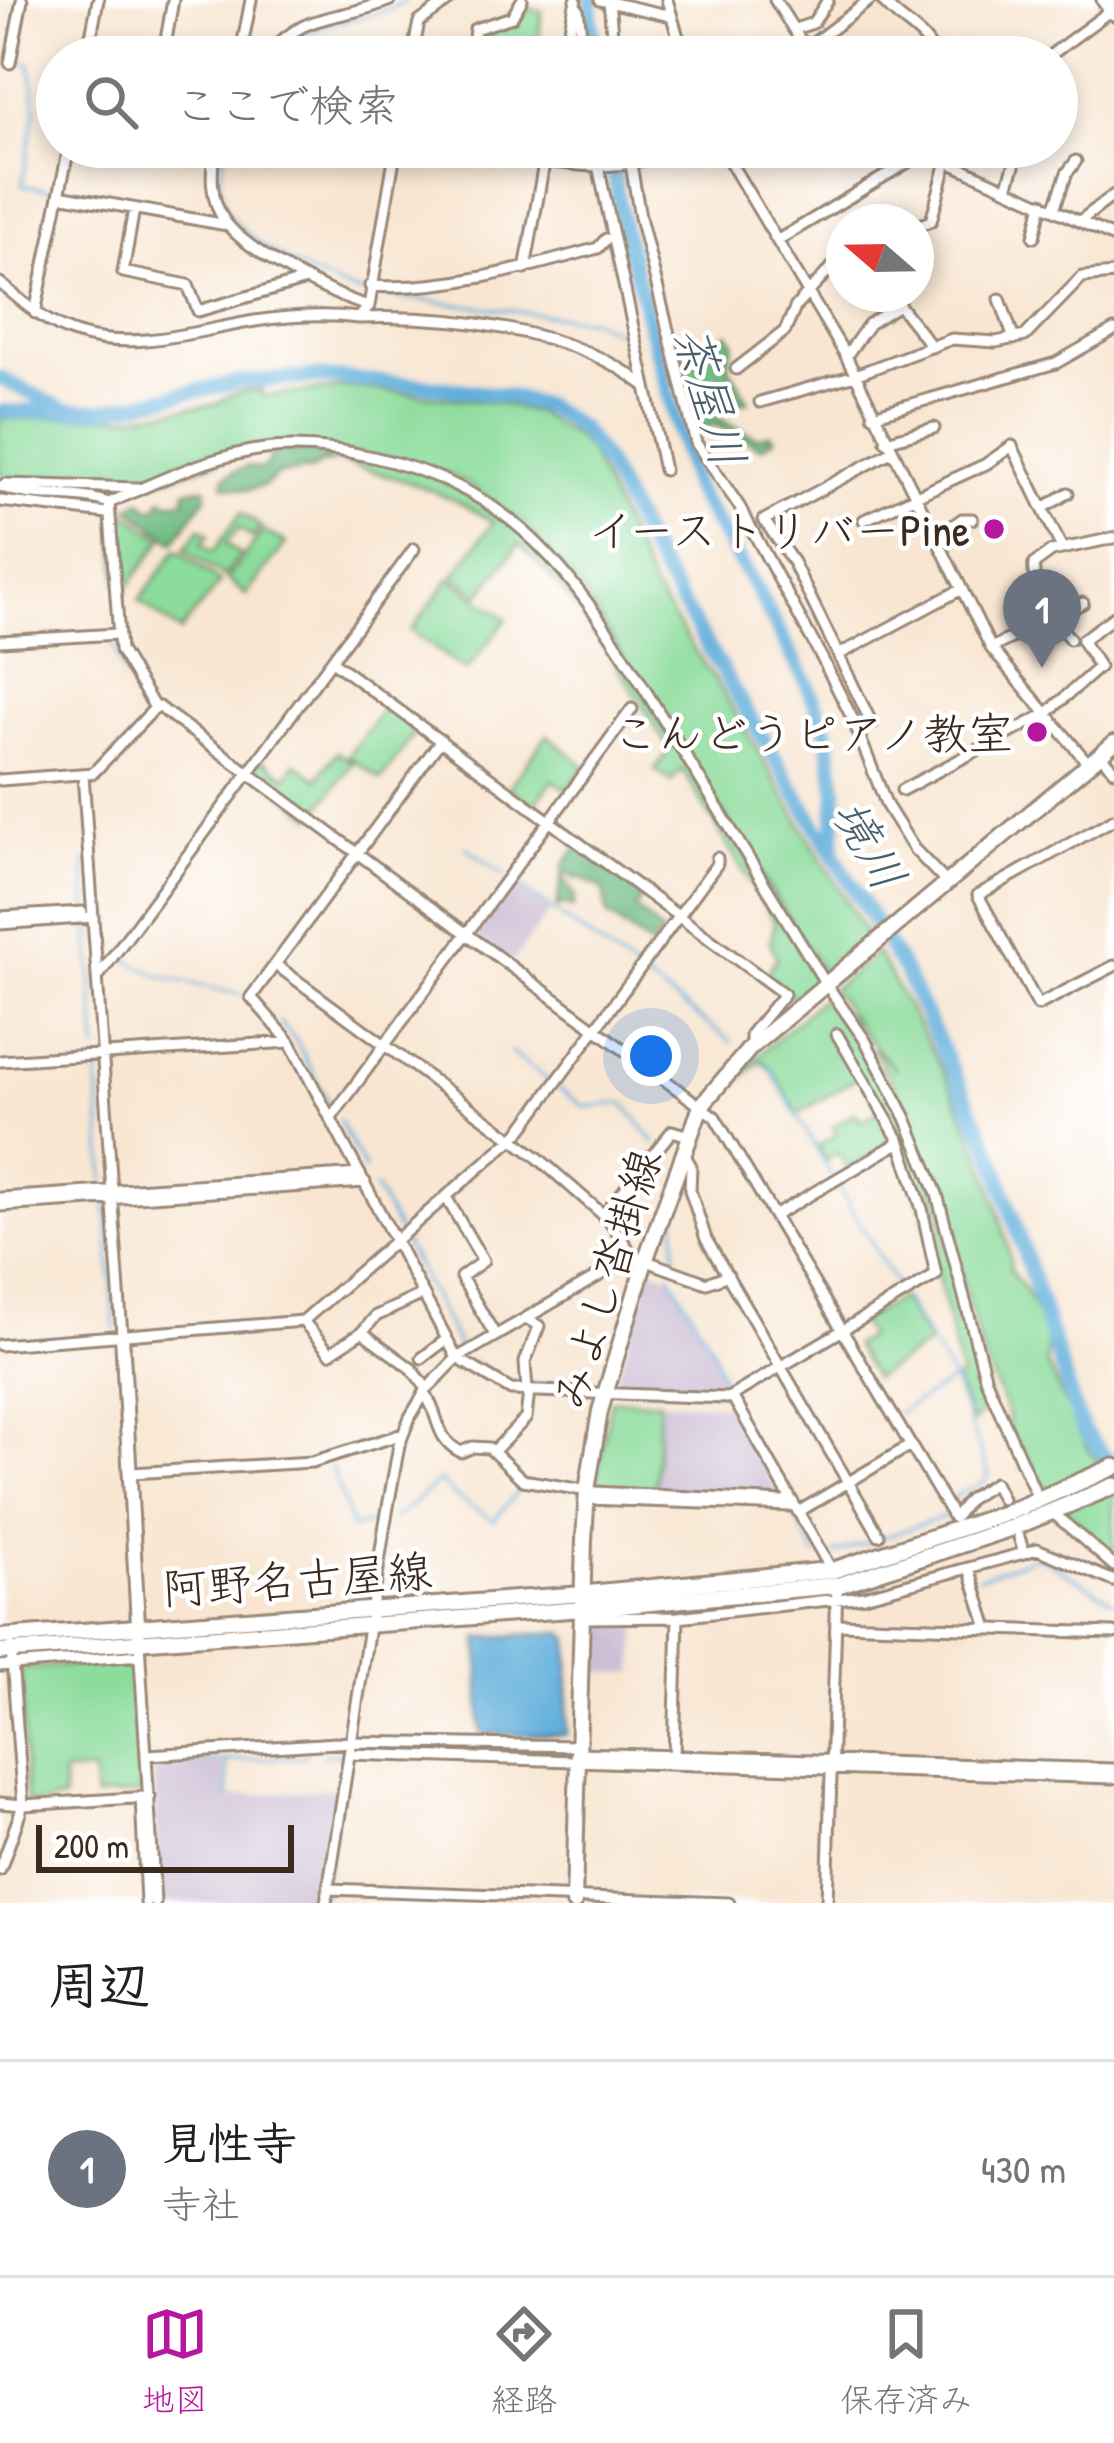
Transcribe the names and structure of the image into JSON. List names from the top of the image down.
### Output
{
  "streets": {
    "main road": ["みよし沓掛線", "阿野名古屋線"]
  },
  "crossings": [
    ["みよし沓掛線", "阿野名古屋線"]
  ],
  "water": ["茶屋川", "境川"],
  "places": ["イーストリバーPine", "こんどうピアノ教室"],
  "scale_bar": "200 m",
  "north": "left",
  "page": {
    "search": "ここで検索",
    "pins": "1",
    "scale": "200 m",
    "heading": "周辺",
    "list": [
      {
        "mark": "1",
        "name": "見性寺",
        "note": "寺社",
        "value": "430 m"
      }
    ],
    "nav": ["地図", "経路", "保存済み"]
  }
}
